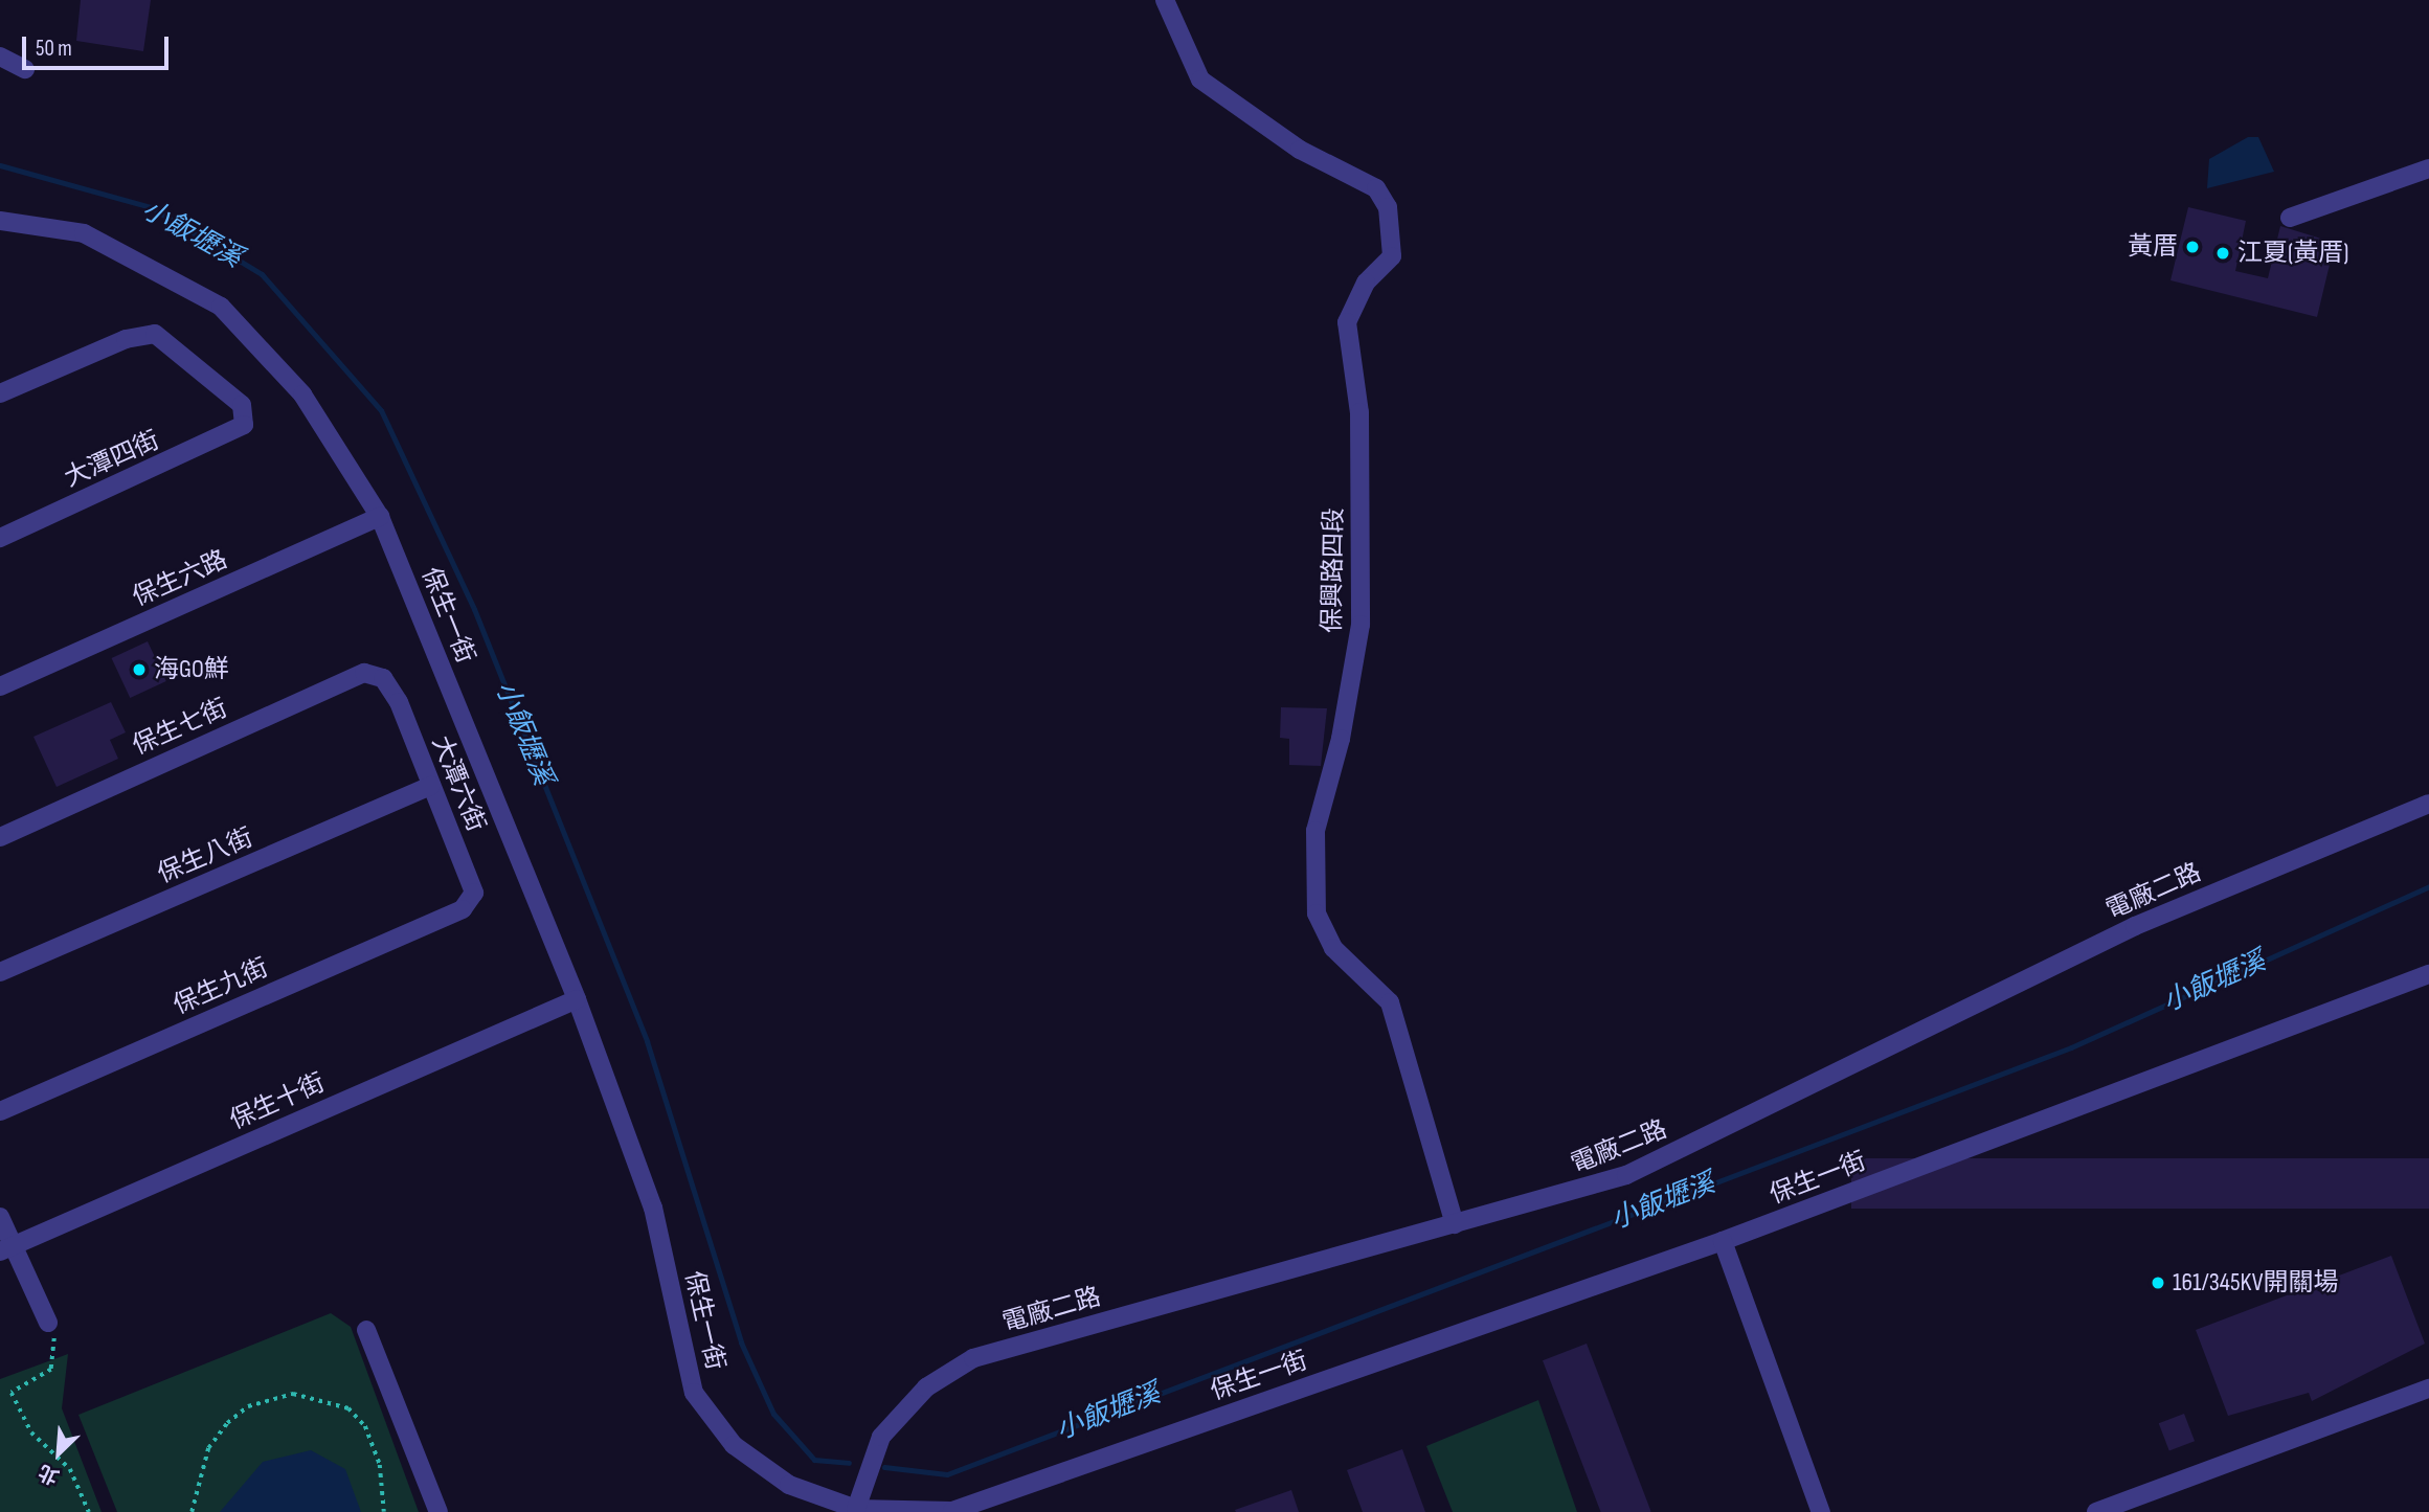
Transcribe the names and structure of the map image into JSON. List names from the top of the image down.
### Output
{
  "streets": {
    "street": [
      "大潭四街",
      "保興路四段",
      "保生六路",
      "保生一街",
      "保生七街",
      "大潭六街",
      "保生八街",
      "電廠二路",
      "保生九街",
      "保生十街"
    ]
  },
  "crossings": [
    ["保興路四段", "電廠二路"],
    ["保生六路", "保生一街"],
    ["保生一街", "電廠二路"],
    ["保生一街", "保生十街"],
    ["保生七街", "大潭六街"],
    ["大潭六街", "保生八街"],
    ["大潭六街", "保生九街"]
  ],
  "water": ["小飯壢溪"],
  "places": [
    "黃厝",
    "江夏(黃厝)",
    "海GO鮮",
    "161/345KV開關場"
  ],
  "scale_bar": "50 m",
  "north": "bottom left"
}
